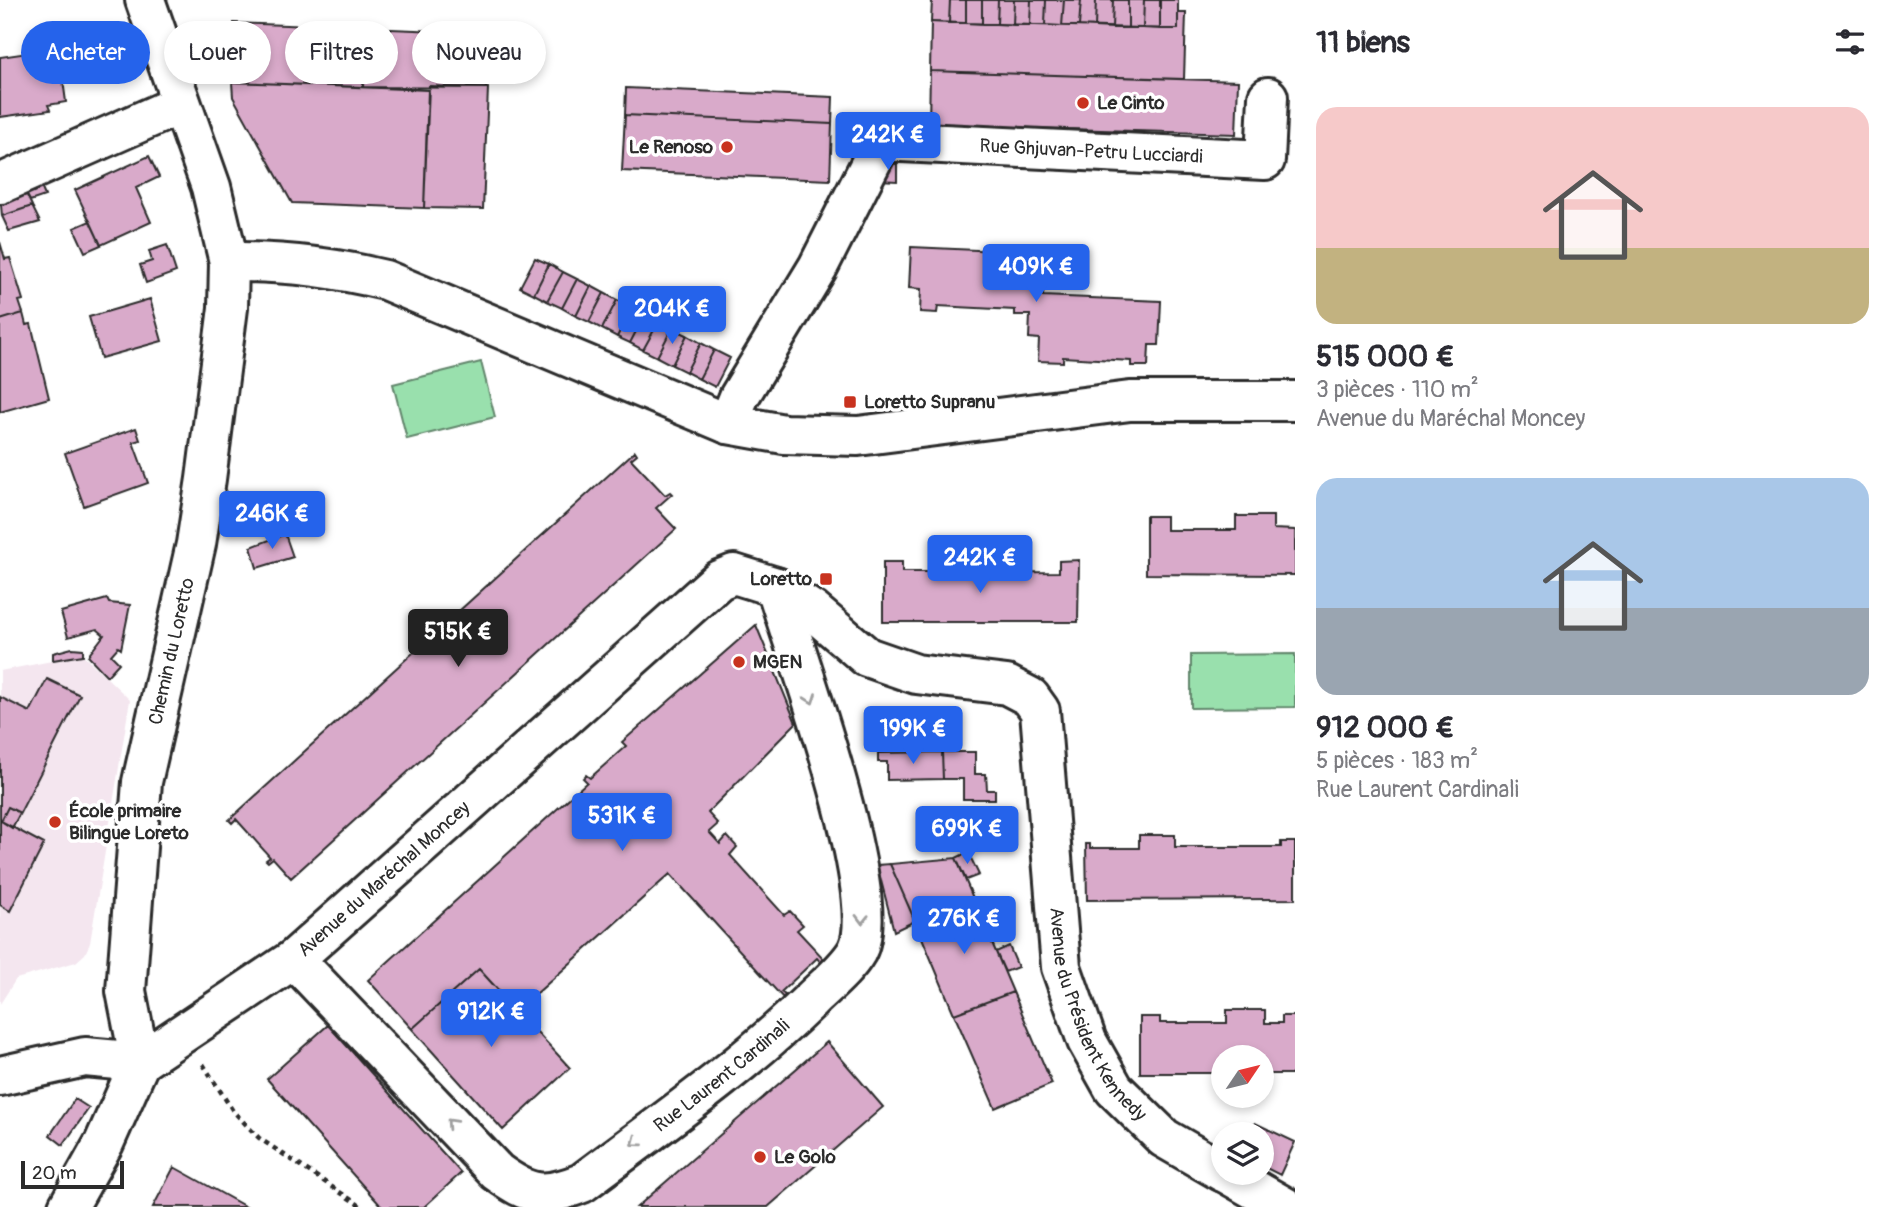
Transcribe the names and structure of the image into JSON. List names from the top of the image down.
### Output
{
  "streets": {
    "street": [
      "Rue Ghjuvan-Petru Lucciardi",
      "Chemin du Loretto",
      "Avenue du Maréchal Moncey",
      "Avenue du Président Kennedy",
      "Rue Laurent Cardinali"
    ]
  },
  "crossings": [
    ["Chemin du Loretto", "Avenue du Maréchal Moncey"],
    ["Avenue du Maréchal Moncey", "Avenue du Président Kennedy"],
    ["Avenue du Maréchal Moncey", "Rue Laurent Cardinali"],
    ["Avenue du Président Kennedy", "Rue Laurent Cardinali"]
  ],
  "places": {
    "other": [
      "Le Cinto",
      "Le Renoso",
      "MGEN",
      "École primaire Bilingue Loreto",
      "Le Golo"
    ],
    "transit": ["Loretto Supranu", "Loretto"]
  },
  "scale_bar": "20 m",
  "north": "top right",
  "page": {
    "heading": "11 biens",
    "chip": [
      "Acheter",
      "Louer",
      "Filtres",
      "Nouveau"
    ],
    "list": [
      {
        "name": "515 000 €",
        "note": "3 pièces · 110 m² · Avenue du Maréchal Moncey"
      },
      {
        "name": "912 000 €",
        "note": "5 pièces · 183 m² · Rue Laurent Cardinali"
      }
    ],
    "price": [
      "242K €",
      "409K €",
      "204K €",
      "246K €",
      "242K €",
      "515K €",
      "199K €",
      "531K €",
      "699K €",
      "276K €",
      "912K €"
    ],
    "scale": "20 m"
  }
}
